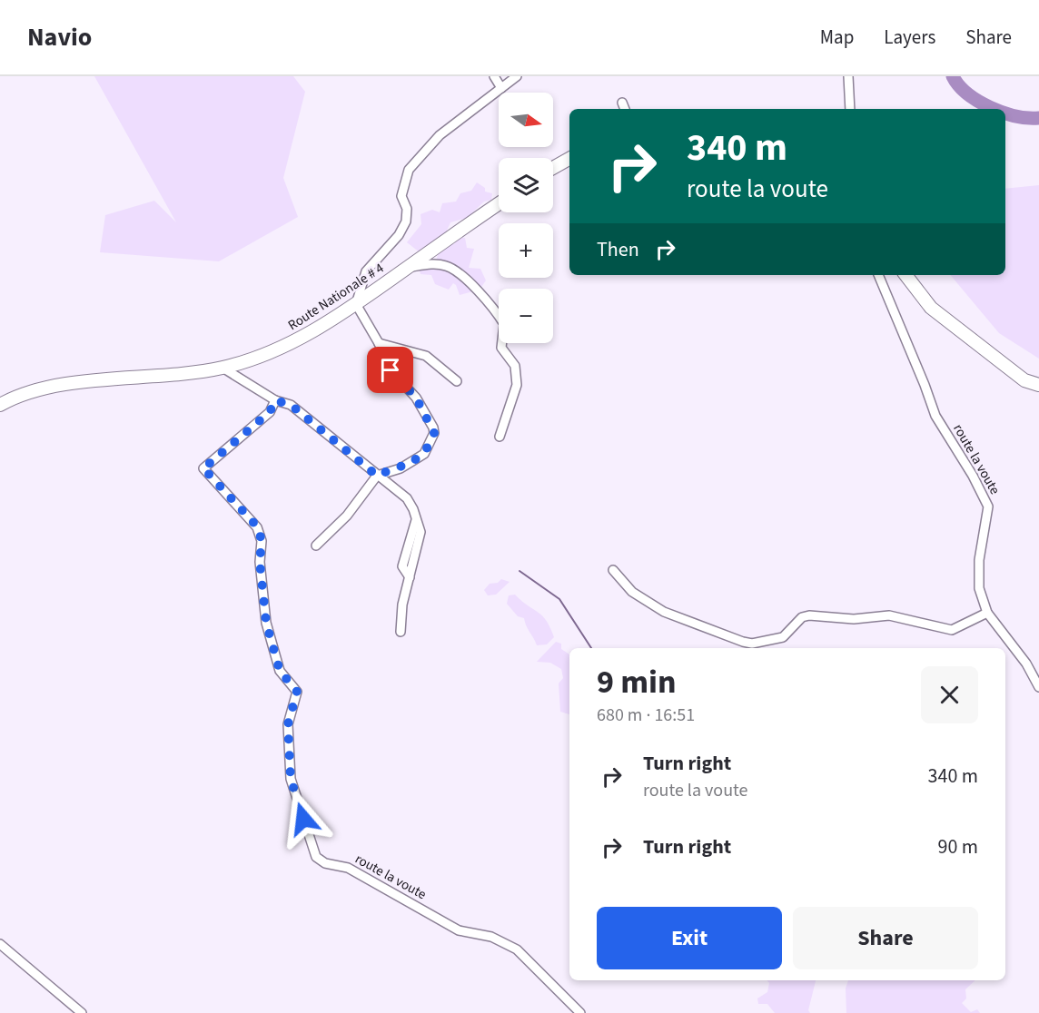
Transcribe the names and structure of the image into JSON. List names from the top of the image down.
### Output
{
  "streets": {
    "main road": ["Route Nationale # 4"],
    "street": ["route la voute"]
  },
  "north": "right",
  "page": {
    "header": "Navio",
    "nav": ["Map", "Layers", "Share"],
    "map_buttons": ["+", "−"],
    "turn": ["340 m", "route la voute"],
    "then": "Then",
    "heading": ["9 min", "680 m · 16:51"],
    "list": [
      {
        "name": "Turn right",
        "note": "route la voute",
        "value": "340 m"
      },
      {
        "name": "Turn right",
        "value": "90 m"
      }
    ],
    "buttons": ["Exit", "Share"]
  }
}
